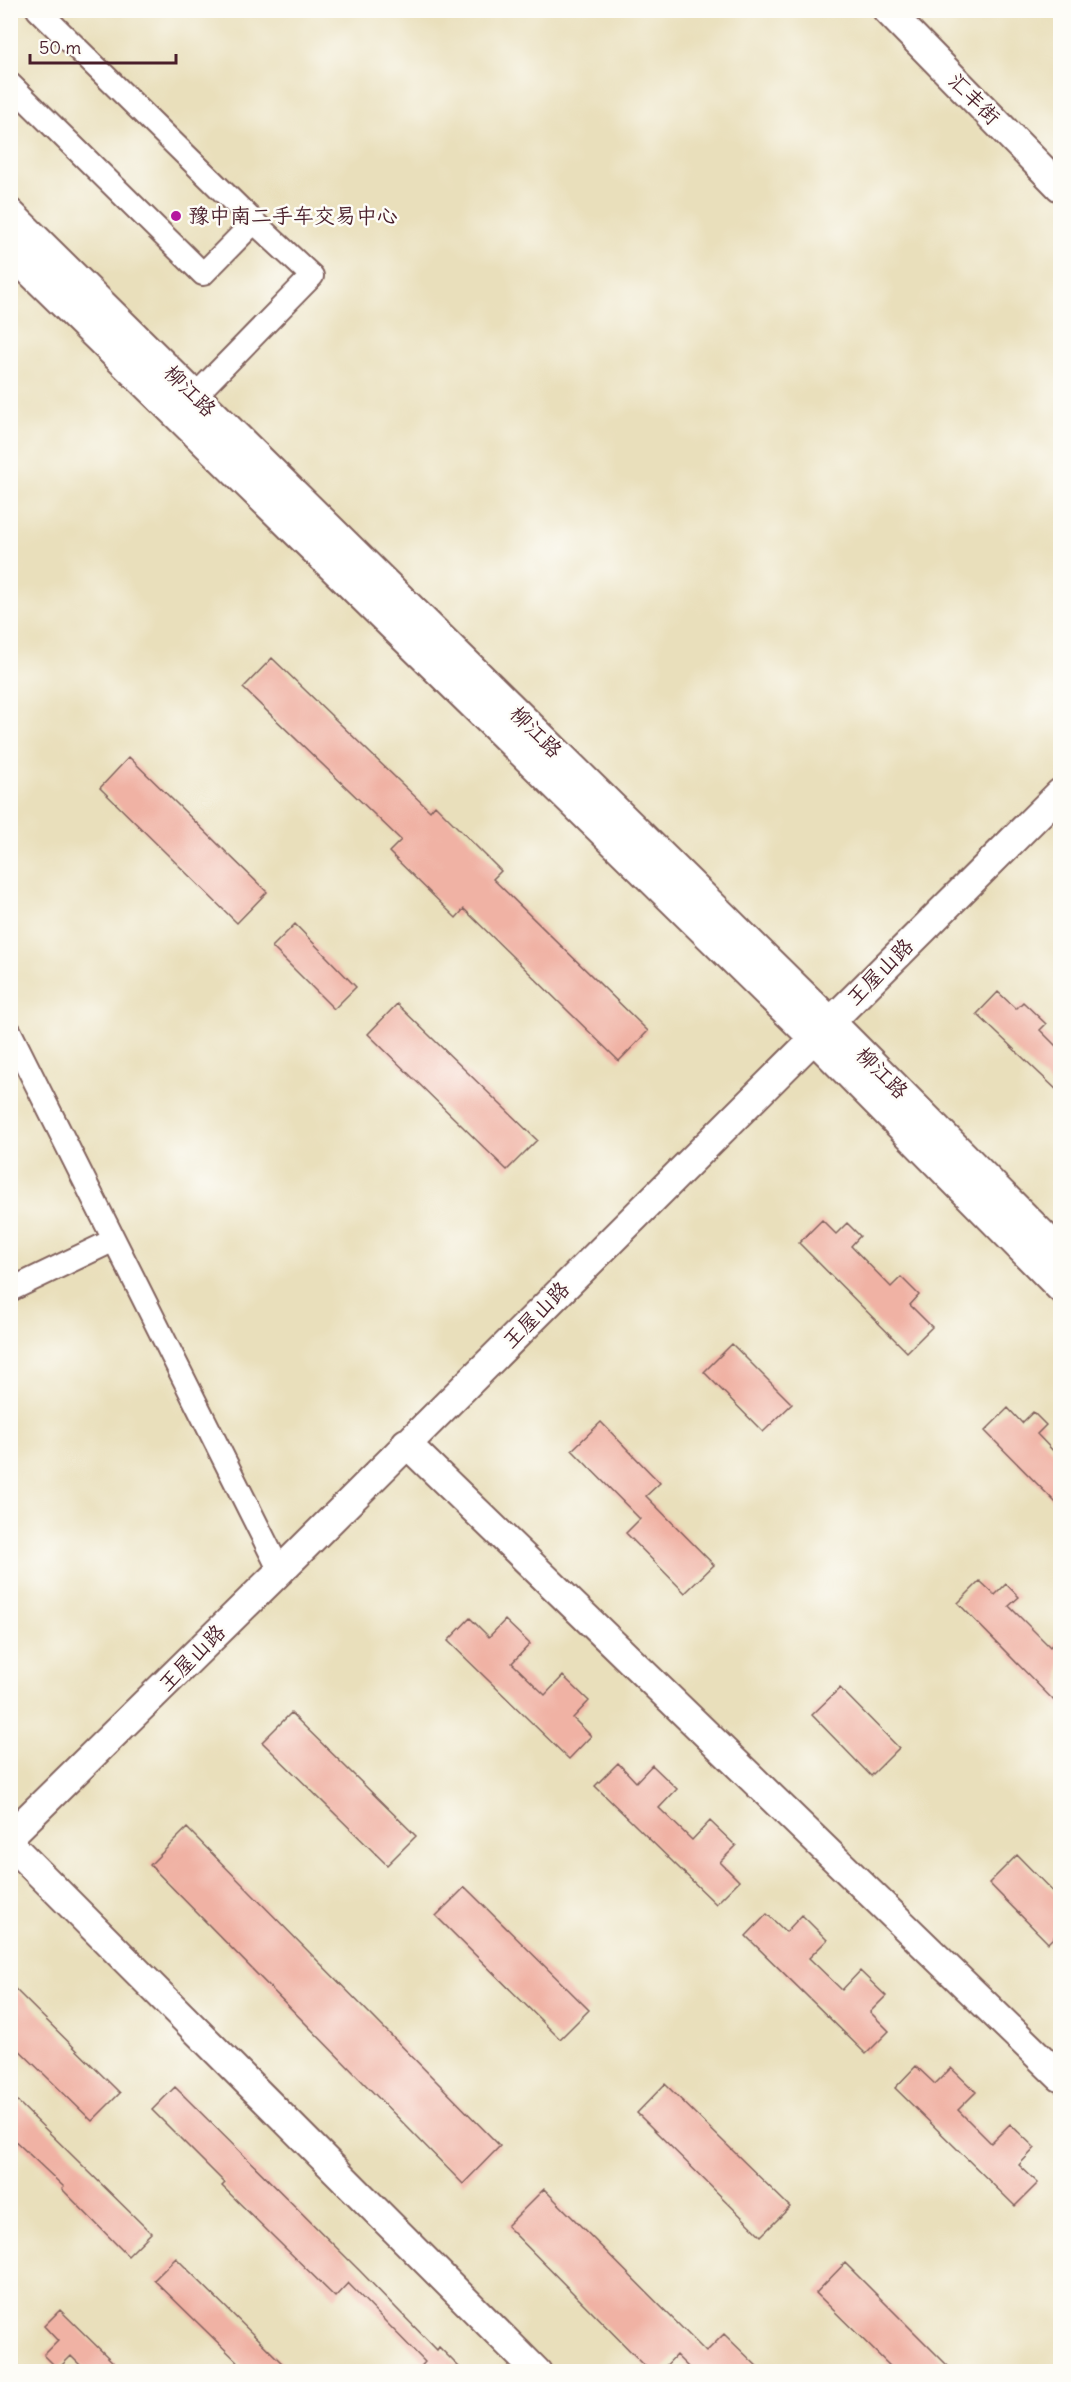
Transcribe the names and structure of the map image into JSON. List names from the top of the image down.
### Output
{
  "streets": {
    "street": ["汇丰街", "柳江路", "王屋山路"]
  },
  "crossings": [
    ["柳江路", "王屋山路"]
  ],
  "places": ["豫中南二手车交易中心"],
  "scale_bar": "50 m"
}
